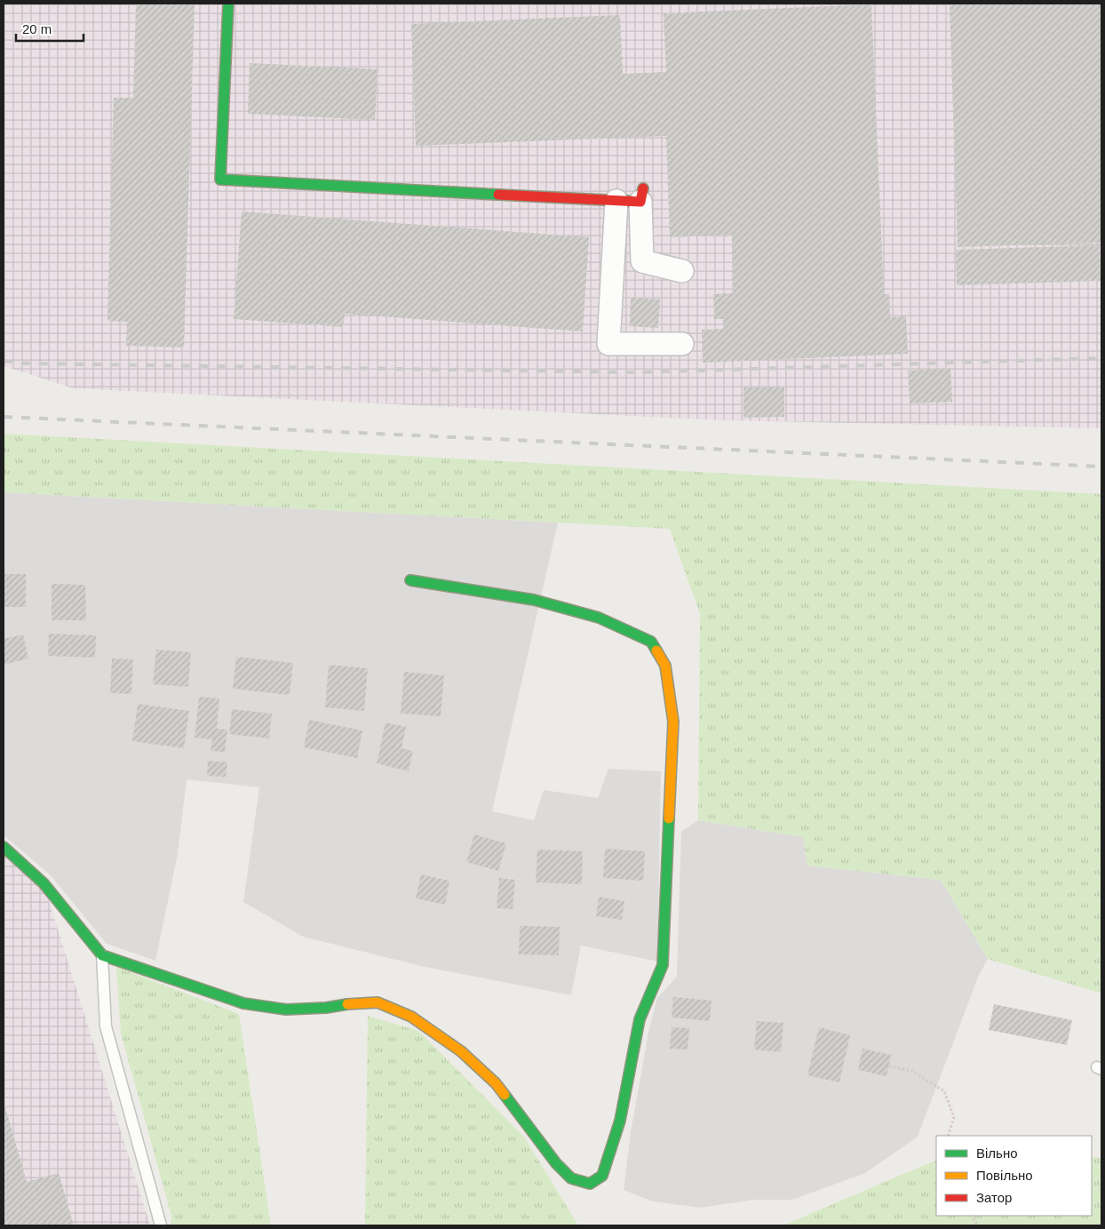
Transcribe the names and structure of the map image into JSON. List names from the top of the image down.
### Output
{
  "legend": ["Вільно", "Повільно", "Затор"],
  "scale_bar": "20 m"
}
